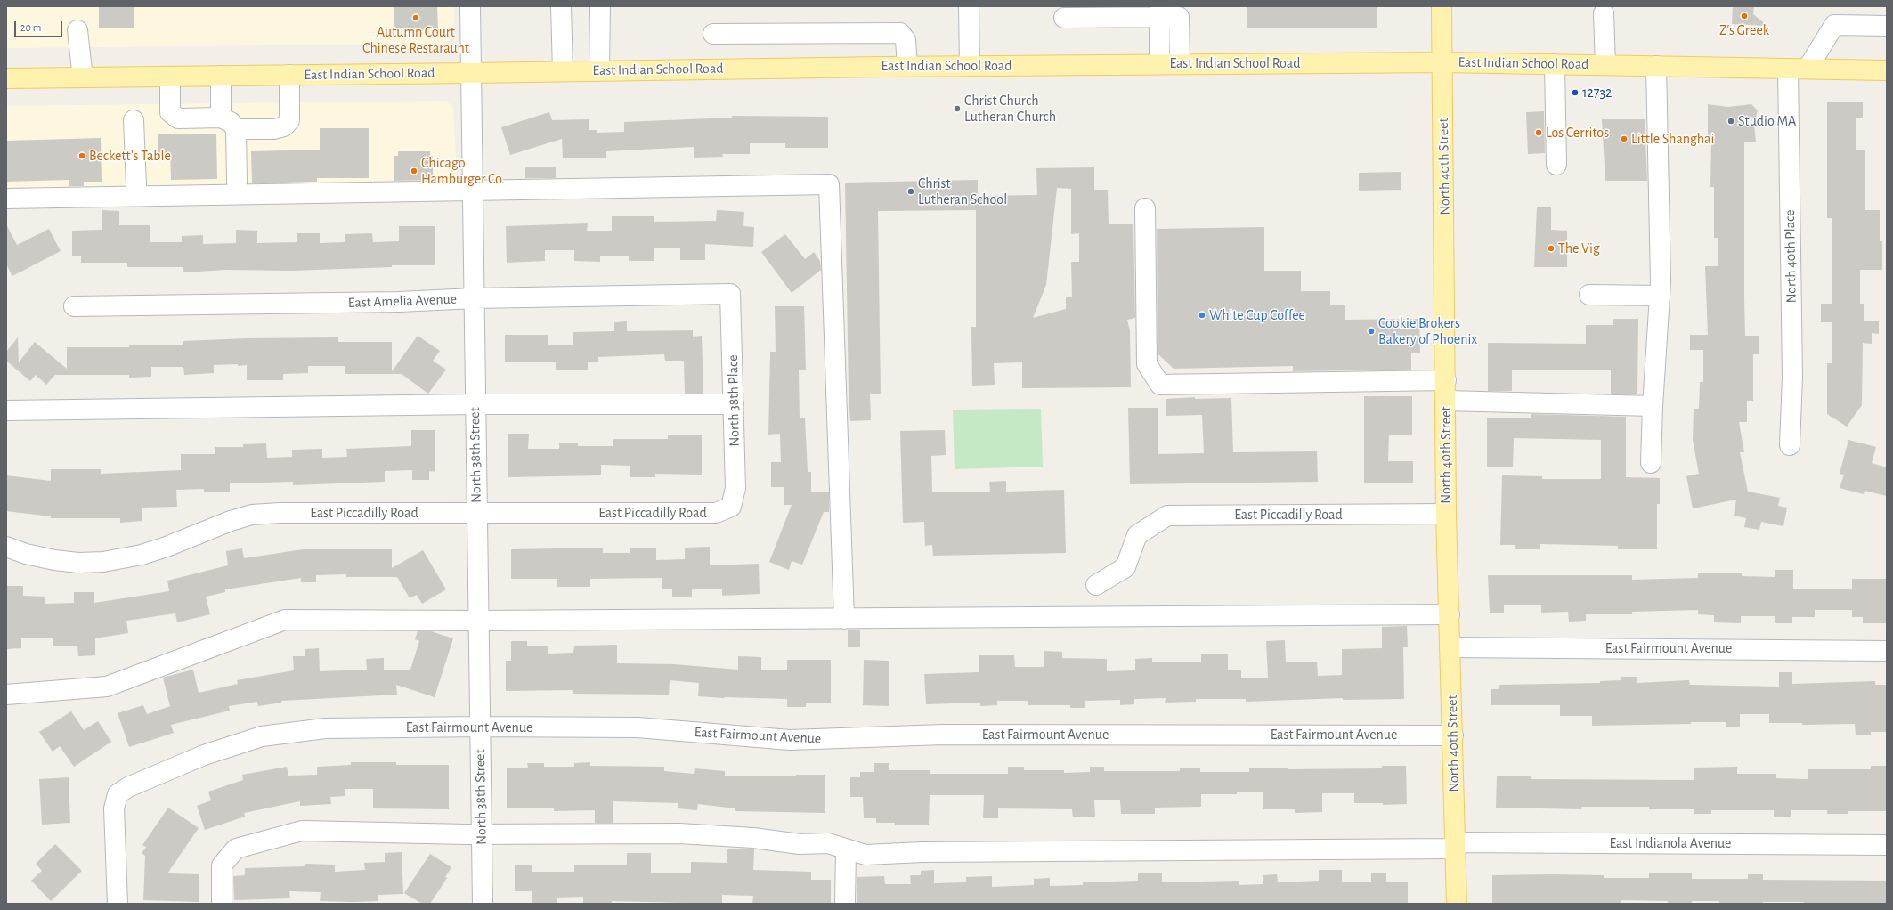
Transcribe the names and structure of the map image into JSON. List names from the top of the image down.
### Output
{
  "streets": {
    "main road": ["East Indian School Road", "North 40th Street"],
    "street": [
      "North 40th Place",
      "East Amelia Avenue",
      "North 38th Place",
      "North 38th Street",
      "East Piccadilly Road",
      "East Fairmount Avenue",
      "East Indianola Avenue"
    ]
  },
  "crossings": [
    ["East Indian School Road", "North 40th Street"],
    ["East Indian School Road", "North 40th Place"],
    ["East Indian School Road", "North 38th Street"],
    ["North 40th Street", "East Piccadilly Road"],
    ["North 40th Street", "East Fairmount Avenue"],
    ["North 40th Street", "East Indianola Avenue"],
    ["East Amelia Avenue", "North 38th Place"],
    ["East Amelia Avenue", "North 38th Street"],
    ["North 38th Place", "East Piccadilly Road"],
    ["North 38th Street", "East Piccadilly Road"],
    ["North 38th Street", "East Fairmount Avenue"],
    ["North 38th Street", "East Indianola Avenue"]
  ],
  "places": [
    "Z's Greek",
    "Autumn Court Chinese Restaraunt",
    "12732",
    "Christ Church Lutheran Church",
    "Studio MA",
    "Los Cerritos",
    "Little Shanghai",
    "Beckett's Table",
    "Chicago Hamburger Co.",
    "Christ Lutheran School",
    "The Vig",
    "White Cup Coffee",
    "Cookie Brokers Bakery of Phoenix"
  ],
  "scale_bar": "20 m"
}
